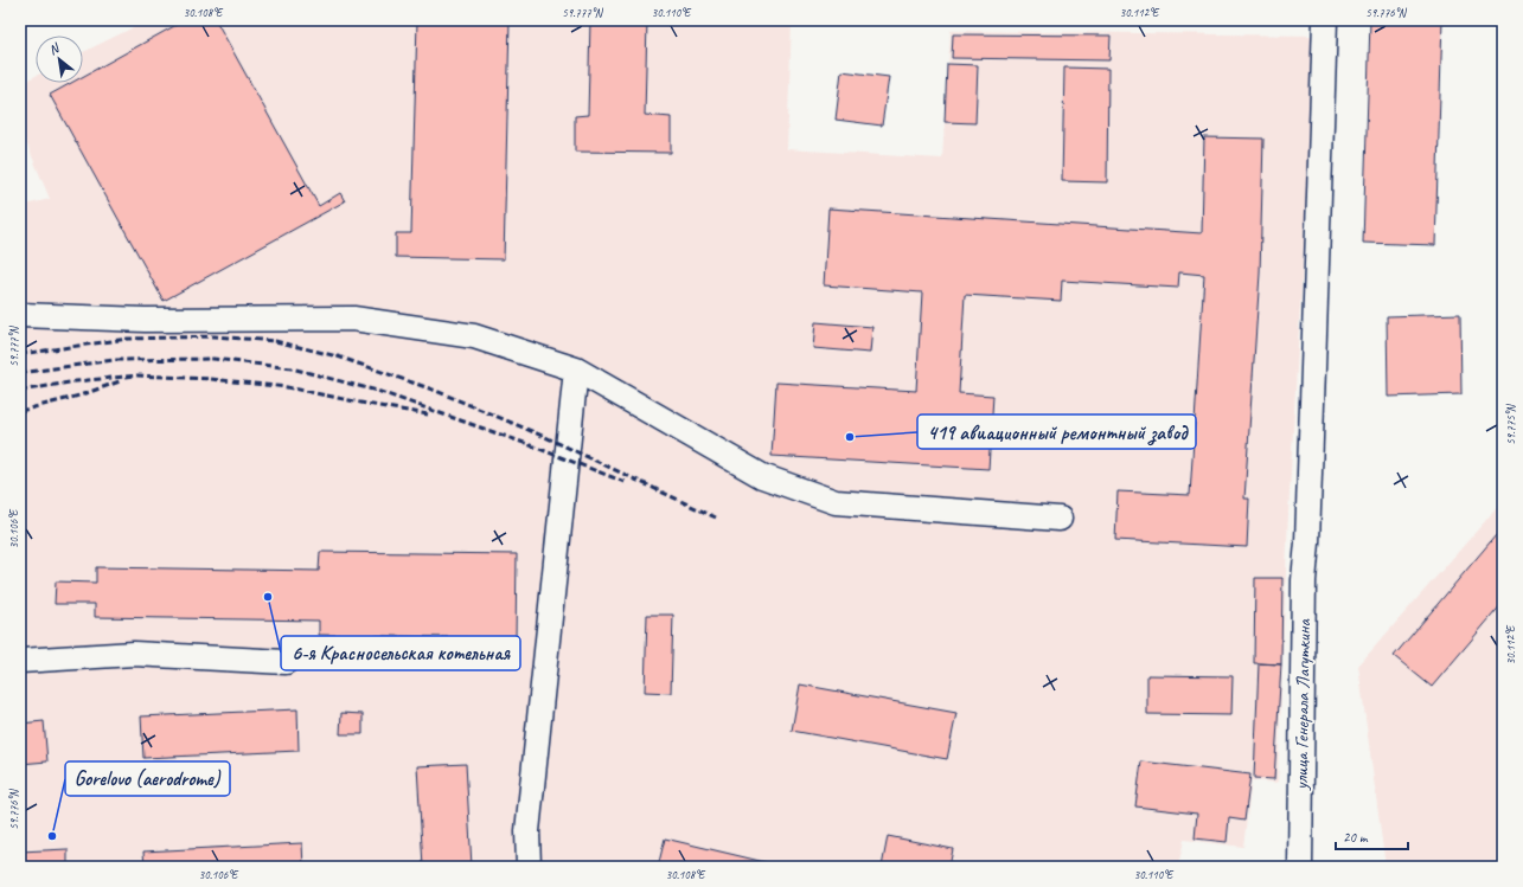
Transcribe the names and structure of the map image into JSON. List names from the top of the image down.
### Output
{
  "streets": {
    "street": ["улица Генерала Лагуткина"]
  },
  "places": ["419 авиационный ремонтный завод", "6-я Красносельская котельная", "Gorelovo (aerodrome)"],
  "scale_bar": "20 m",
  "north": "top left",
  "coordinates": [
    "30.108°E",
    "59.777°N",
    "30.110°E",
    "30.112°E",
    "59.776°N",
    "59.775°N",
    "30.106°E"
  ]
}
